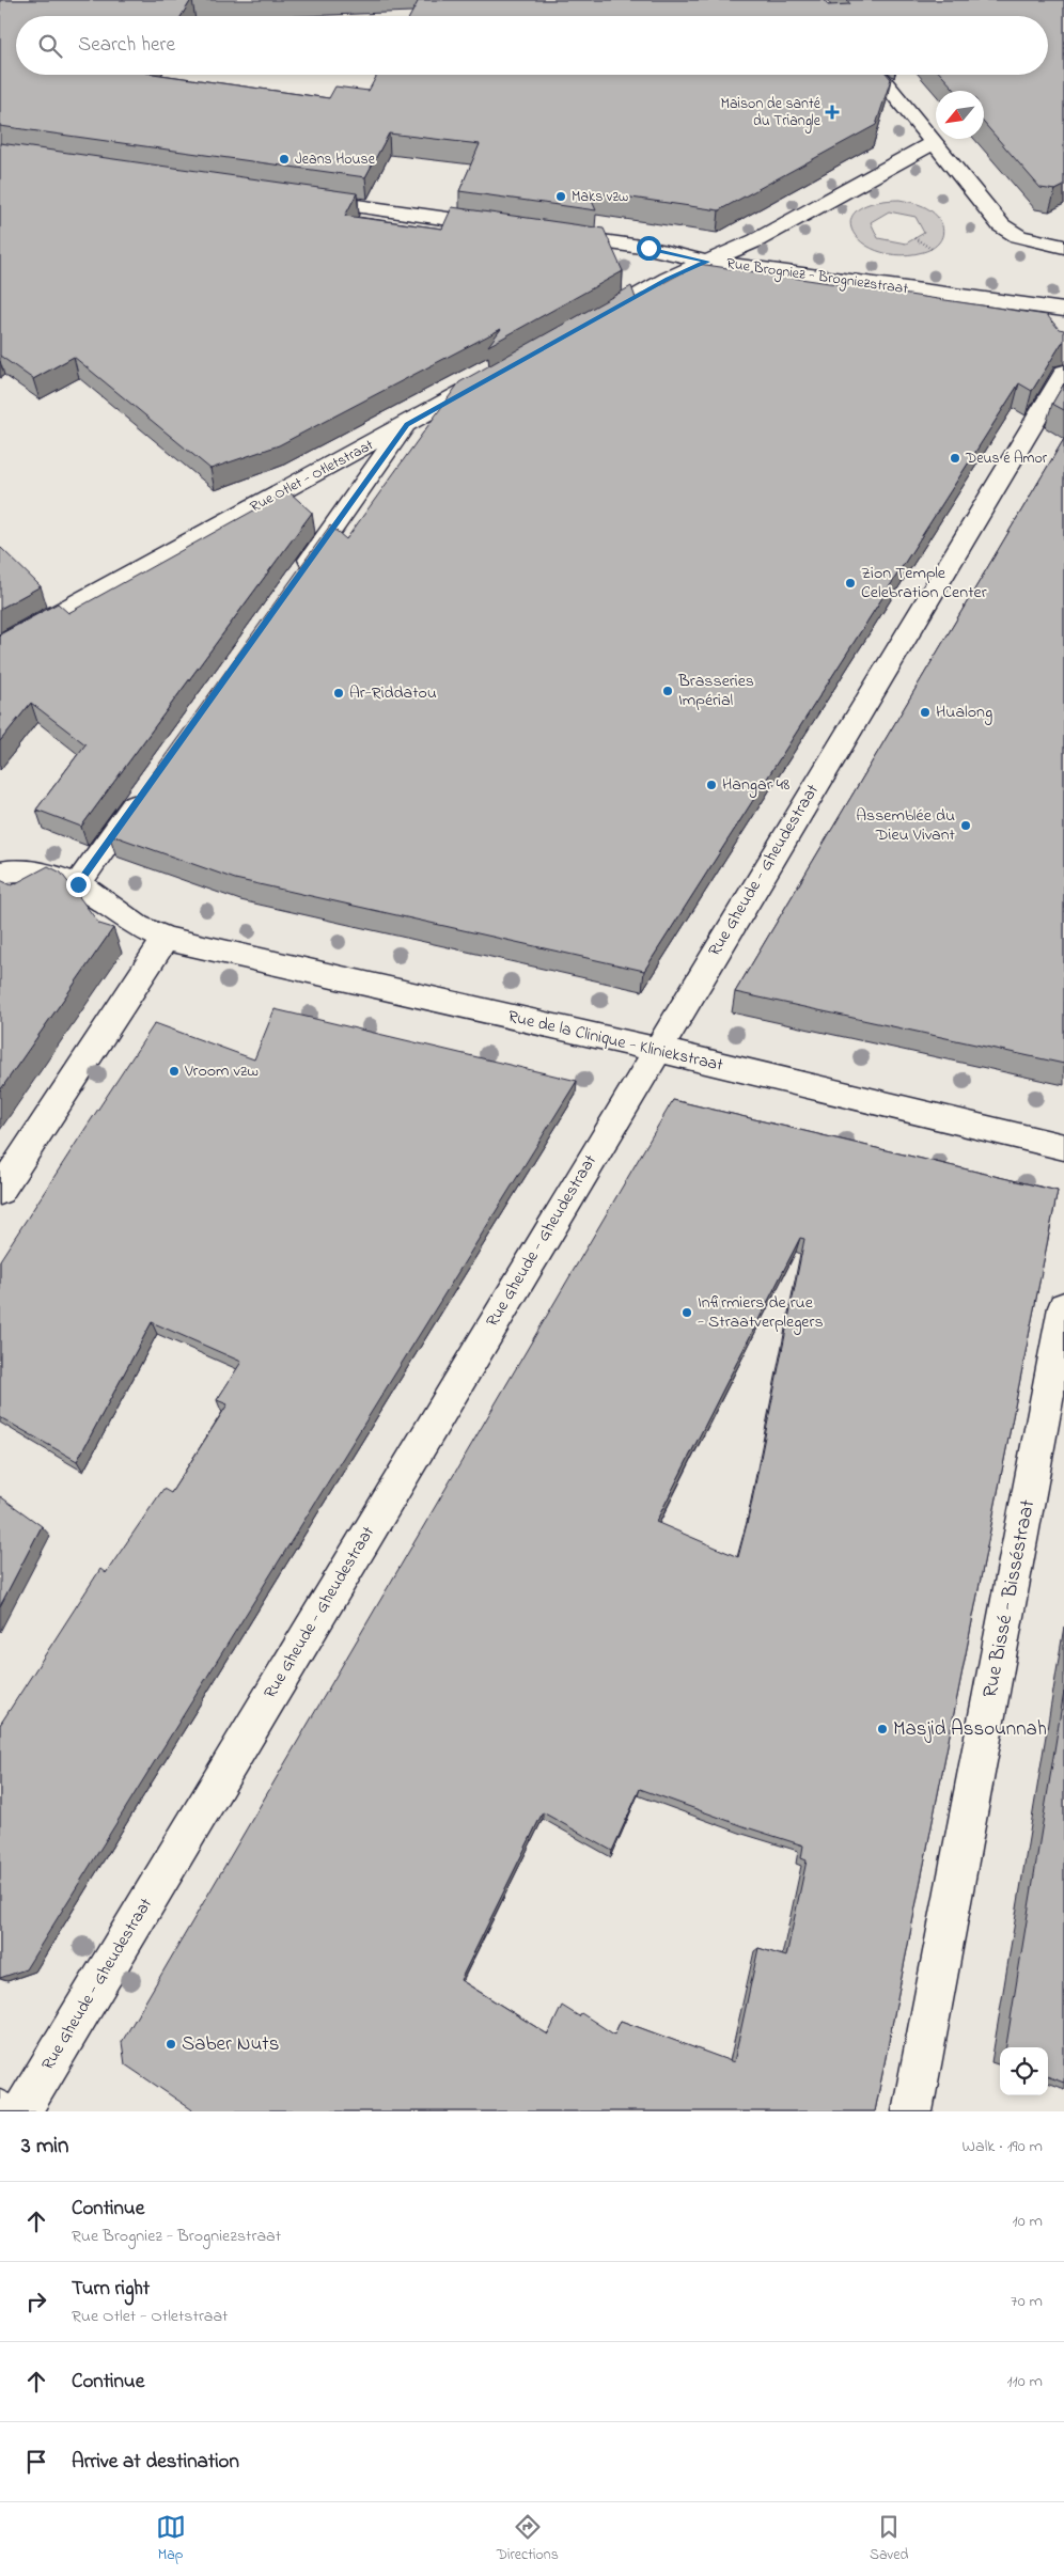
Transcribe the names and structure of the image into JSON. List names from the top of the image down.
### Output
{
  "streets": {
    "street": [
      "Rue Brogniez - Brogniezstraat",
      "Rue Otlet - Otletstraat",
      "Rue Gheude - Gheudestraat",
      "Rue de la Clinique - Kliniekstraat",
      "Rue Bissé - Bisséstraat"
    ]
  },
  "crossings": [
    ["Rue Gheude - Gheudestraat", "Rue de la Clinique - Kliniekstraat"]
  ],
  "places": {
    "health": ["Maison de santé du Triangle"],
    "other": [
      "Jeans House",
      "Maks vzw",
      "Deus é Amor",
      "Zion Temple Celebration Center",
      "Brasseries Impérial",
      "Ar-Riddatou",
      "Hualong",
      "Hangar 48",
      "Assemblée du Dieu Vivant",
      "Vroom vzw",
      "Infirmiers de rue - Straatverplegers",
      "Masjid Assounnah",
      "Saber Nuts"
    ]
  },
  "north": "bottom left",
  "page": {
    "search": "Search here",
    "heading": ["3 min", "Walk · 190 m"],
    "list": [
      ["Continue", "Rue Brogniez - Brogniezstraat", "10 m"],
      ["Turn right", "Rue Otlet - Otletstraat", "70 m"],
      ["Continue", "110 m"],
      "Arrive at destination"
    ],
    "nav": ["Map", "Directions", "Saved"]
  }
}
